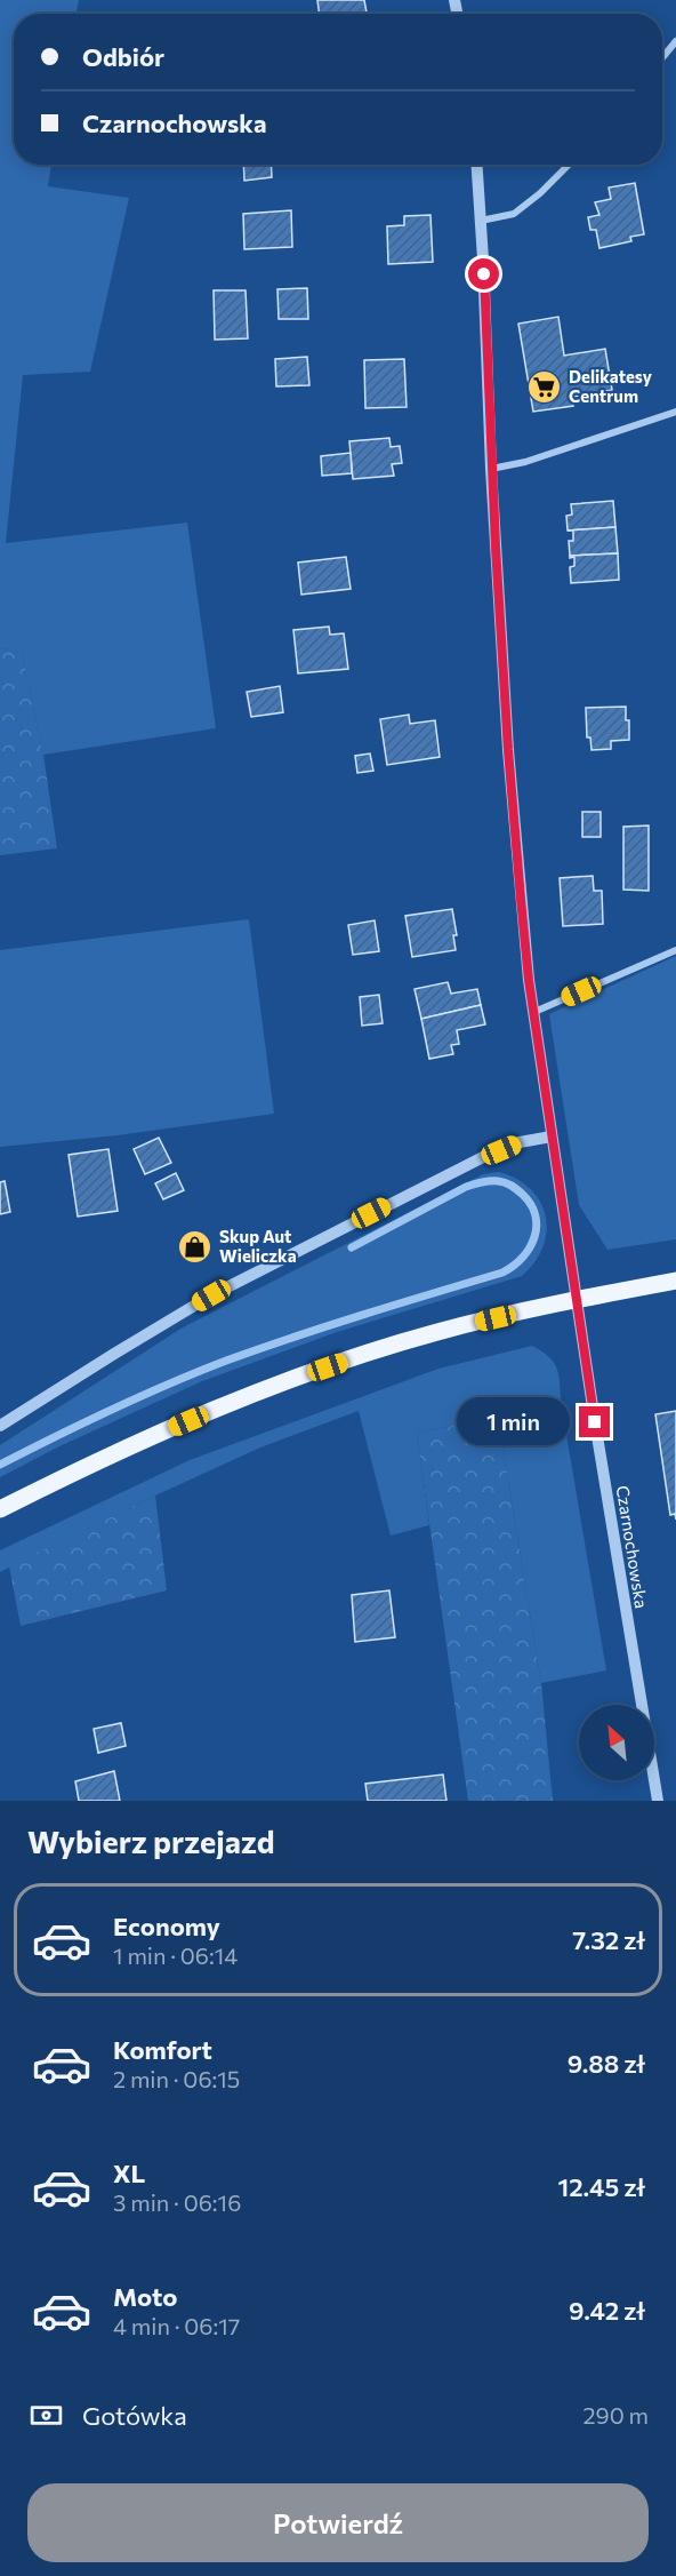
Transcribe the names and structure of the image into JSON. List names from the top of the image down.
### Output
{
  "streets": {
    "street": ["Czarnochowska"]
  },
  "places": {
    "supermarket": ["Delikatesy Centrum"],
    "shop": ["Skup Aut Wieliczka"]
  },
  "north": "top left",
  "page": {
    "banner": ["Odbiór", "Czarnochowska"],
    "bubble": "1 min",
    "heading": "Wybierz przejazd",
    "list": [
      {
        "name": "Economy",
        "note": "1 min · 06:14",
        "value": "7.32 zł"
      },
      {
        "name": "Komfort",
        "note": "2 min · 06:15",
        "value": "9.88 zł"
      },
      {
        "name": "XL",
        "note": "3 min · 06:16",
        "value": "12.45 zł"
      },
      {
        "name": "Moto",
        "note": "4 min · 06:17",
        "value": "9.42 zł"
      }
    ],
    "pay": ["Gotówka", "290 m"],
    "buttons": "Potwierdź"
  }
}
